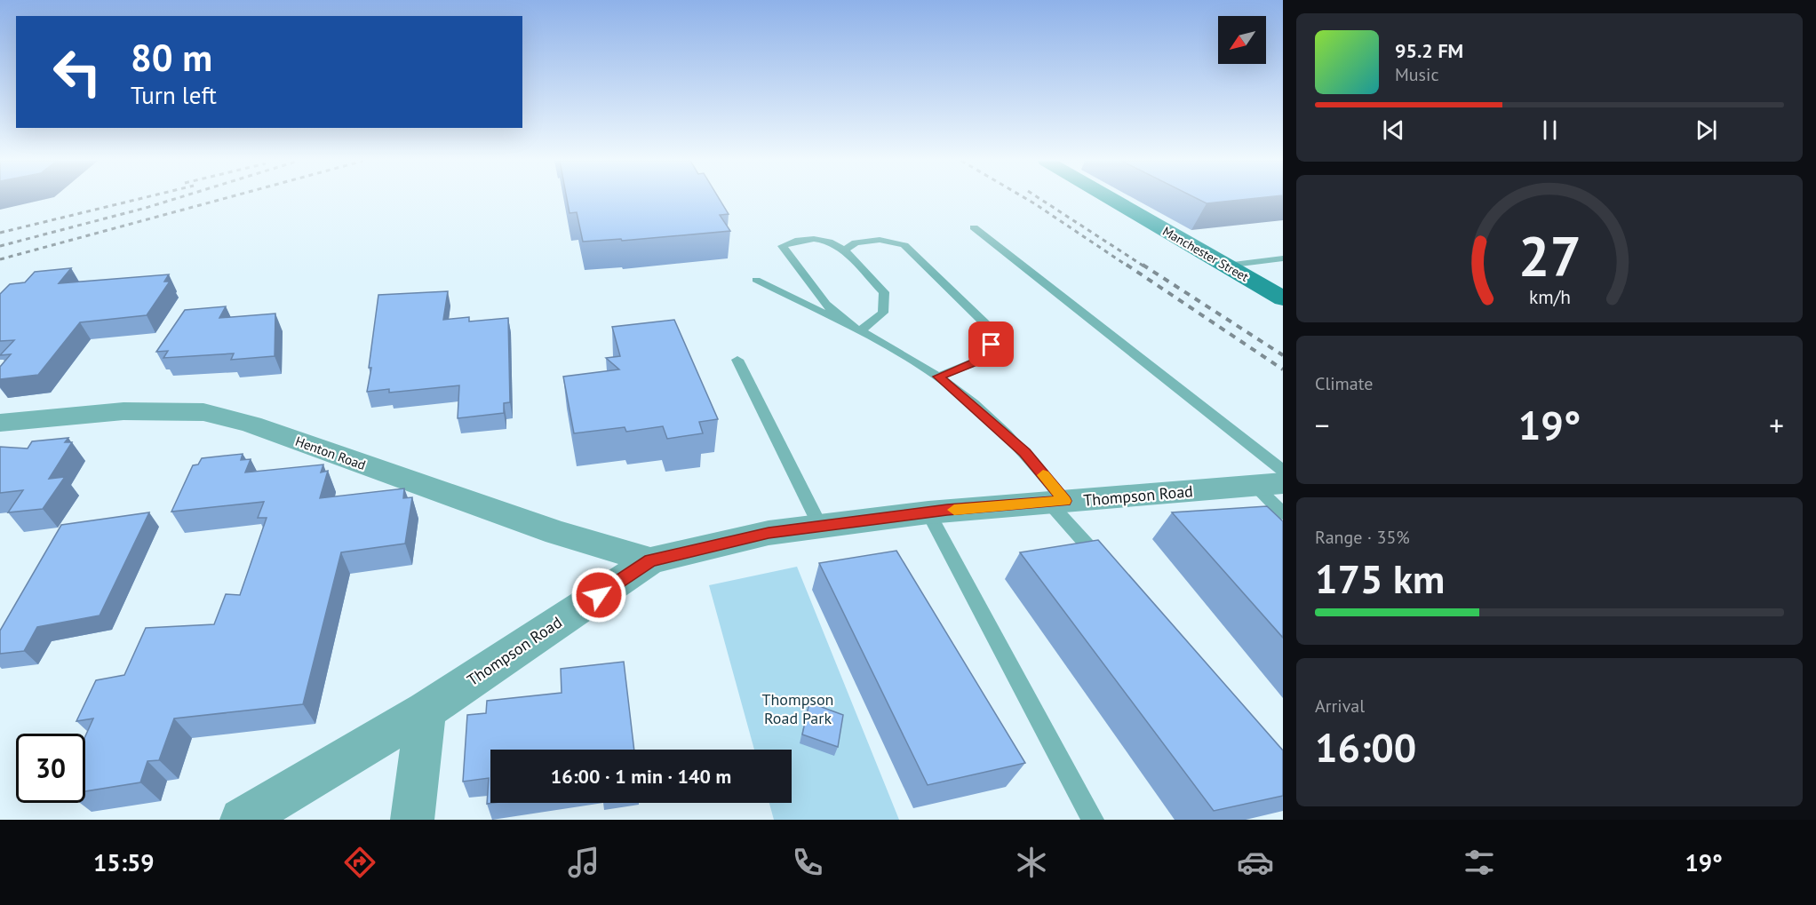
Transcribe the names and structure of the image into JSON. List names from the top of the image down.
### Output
{
  "streets": {
    "main road": ["Manchester Street"],
    "street": ["Henton Road", "Thompson Road"]
  },
  "crossings": [
    ["Henton Road", "Thompson Road"]
  ],
  "parks": ["Thompson Road Park"],
  "north": "bottom left",
  "page": {
    "turn": ["80 m", "Turn left"],
    "song": ["95.2 FM", "Music"],
    "tile": [
      "Climate",
      ["Range · 35%", "175 km"],
      ["Arrival", "16:00"]
    ],
    "heat": ["−", "19°", "+"],
    "limit": "30",
    "trip": "16:00 · 1 min · 140 m",
    "tabs": ["15:59", "19°"],
    "gauge": ["27", "km/h"]
  }
}
